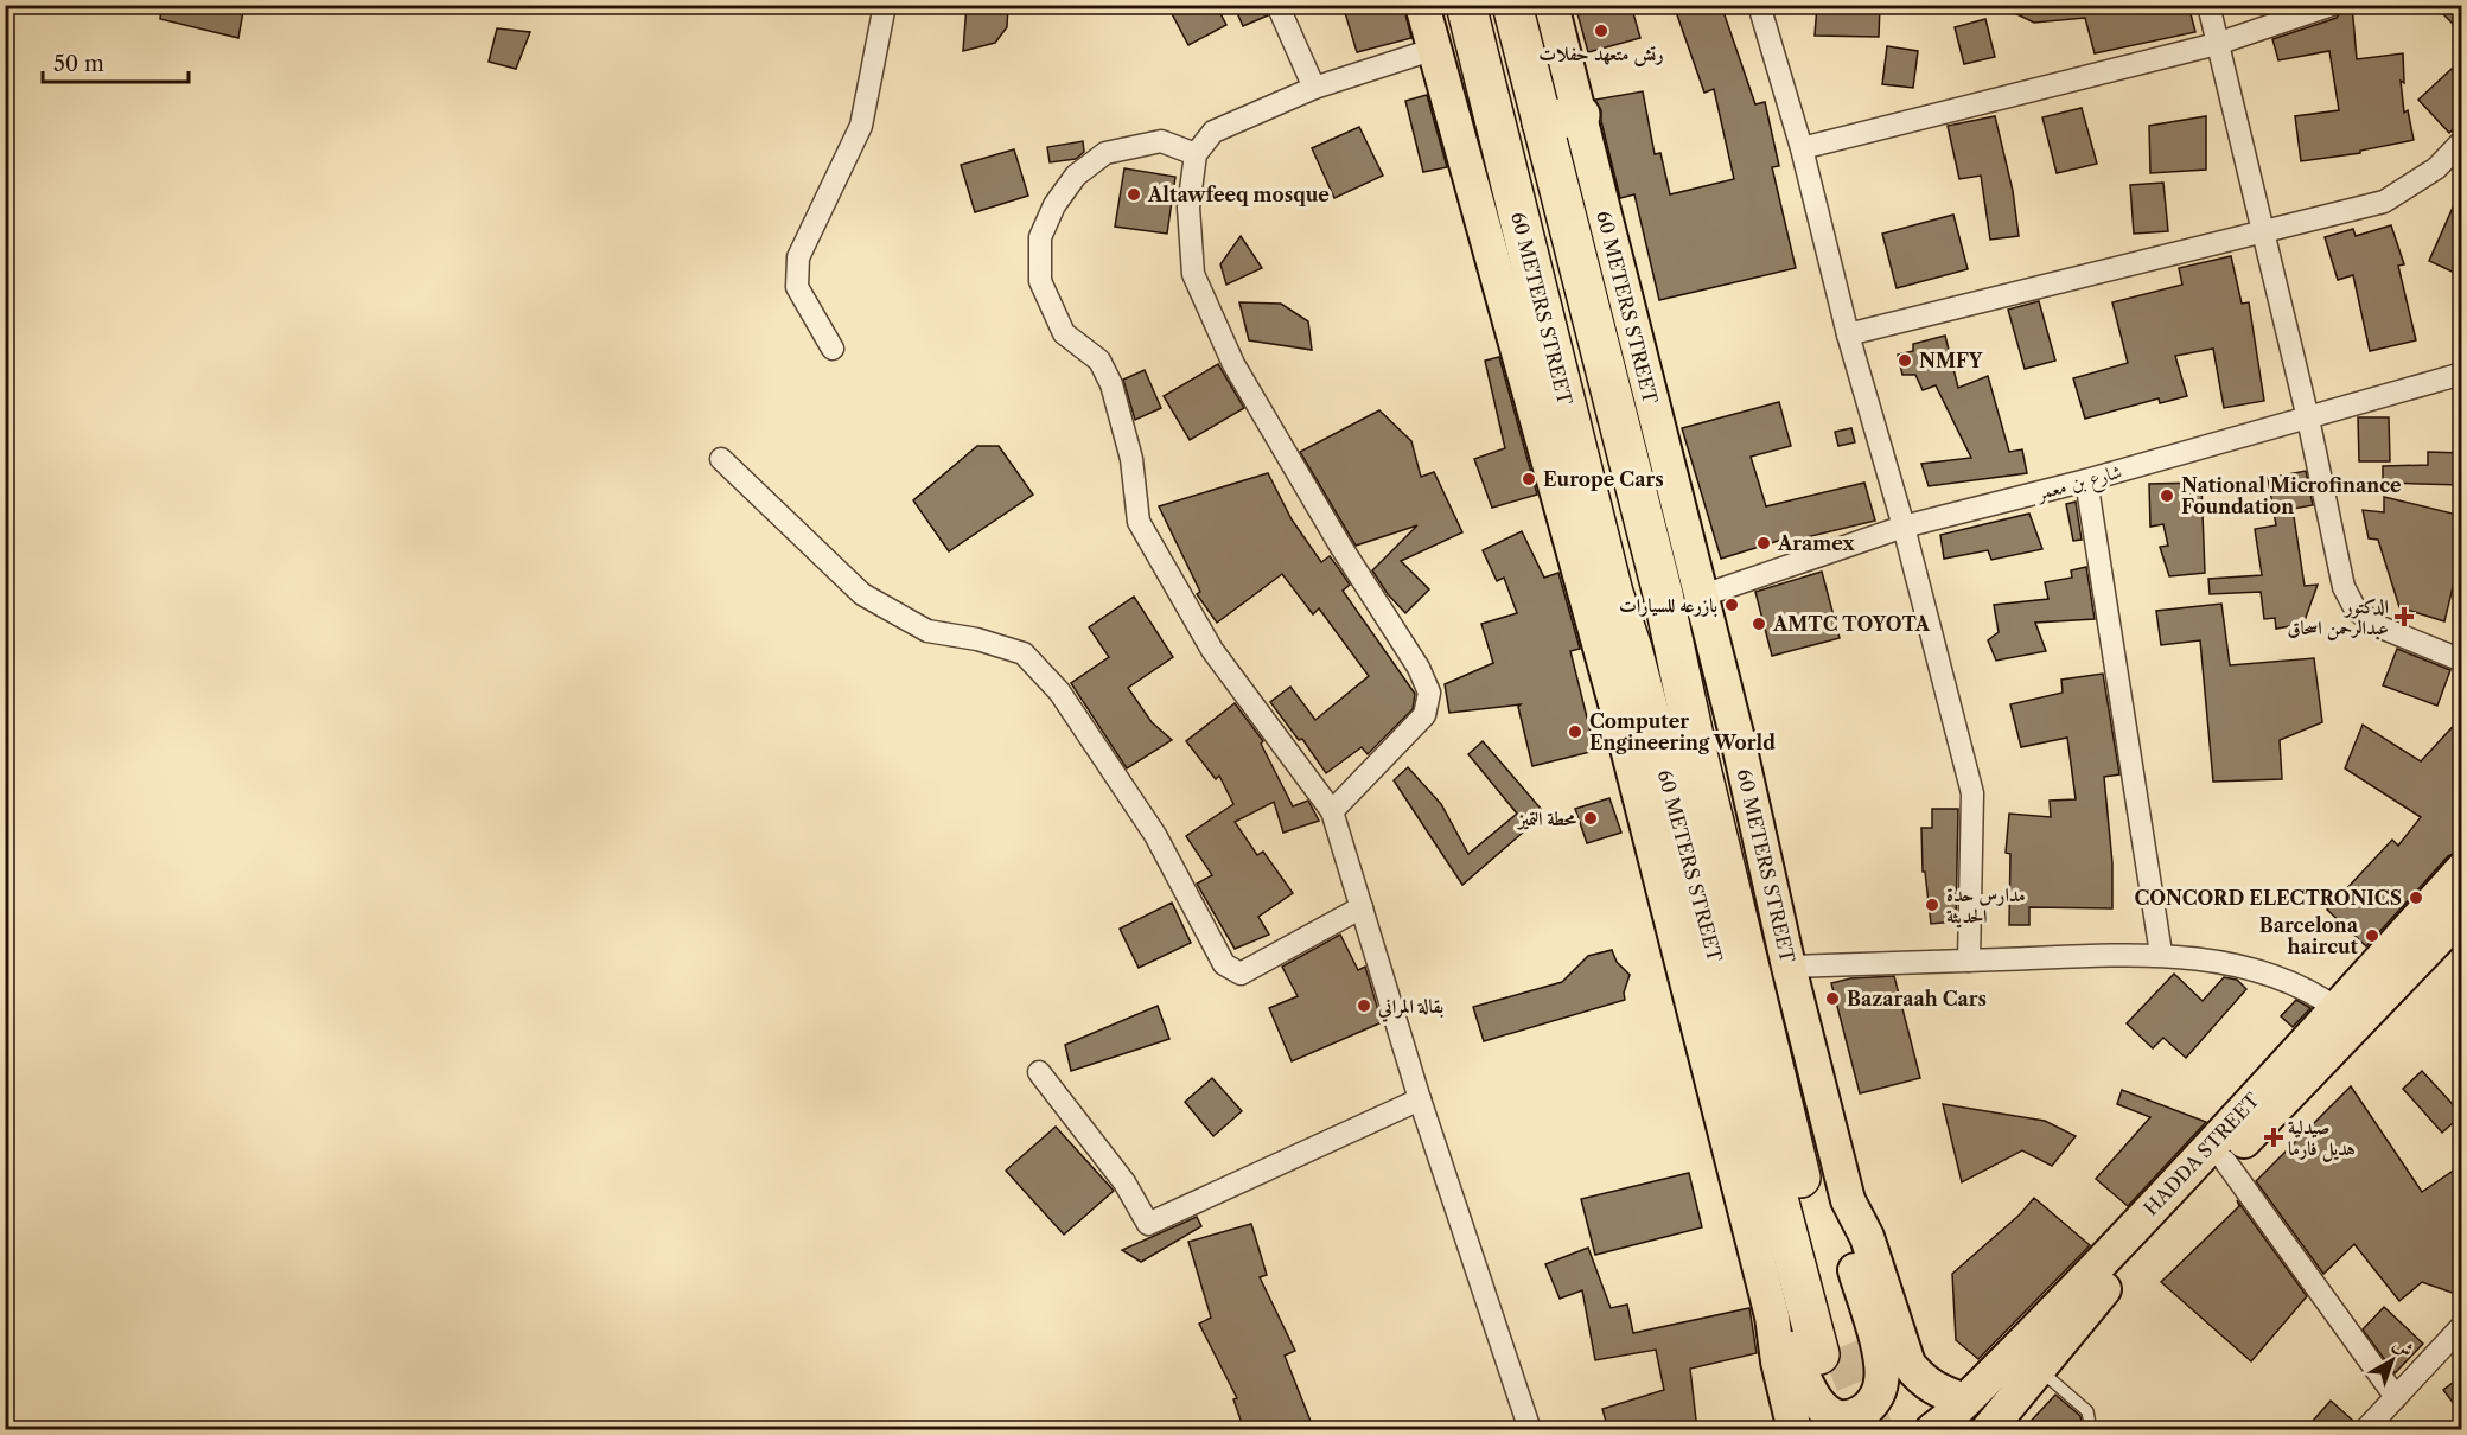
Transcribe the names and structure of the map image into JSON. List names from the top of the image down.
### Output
{
  "streets": {
    "highway": ["60 METERS STREET"],
    "main road": ["HADDA STREET"],
    "street": ["شارع بن معمر"]
  },
  "crossings": [
    ["60 METERS STREET", "شارع بن معمر"],
    ["60 METERS STREET", "HADDA STREET"]
  ],
  "places": {
    "other": [
      "رتش متعهد حفلات",
      "Altawfeeq mosque",
      "NMFY",
      "Europe Cars",
      "National Microfinance Foundation",
      "Aramex",
      "بازرعه للسيارات",
      "AMTC TOYOTA",
      "Computer Engineering World",
      "محطة التميز",
      "CONCORD ELECTRONICS",
      "مدارس حدة الحديثة",
      "Barcelona haircut",
      "Bazaraah Cars",
      "بقالة المراني"
    ],
    "health": ["الدكتور عبدالرحمن اسحاق", "صيدلية هديل فارما"]
  },
  "scale_bar": "50 m",
  "north": "top right"
}
